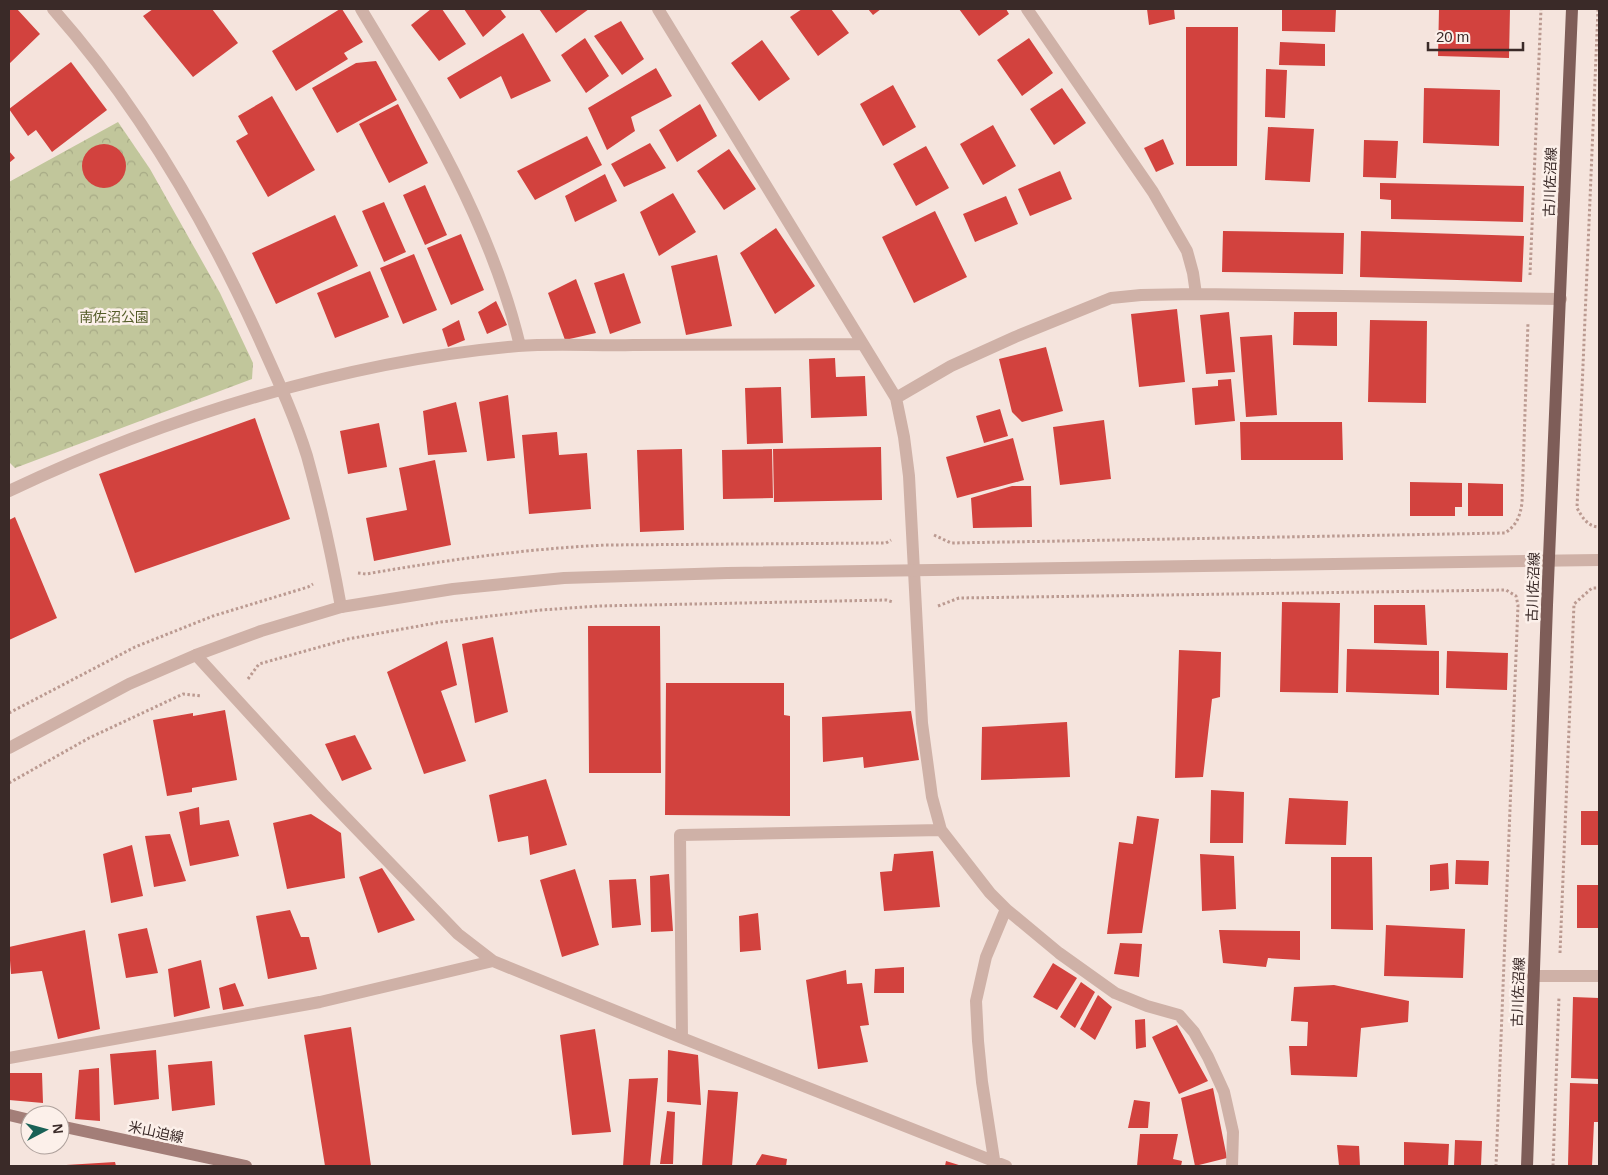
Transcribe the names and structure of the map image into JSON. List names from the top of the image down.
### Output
{
  "streets": {
    "main road": ["古川佐沼線", "米山迫線"]
  },
  "parks": ["南佐沼公園"],
  "scale_bar": "20 m",
  "north": "right"
}
